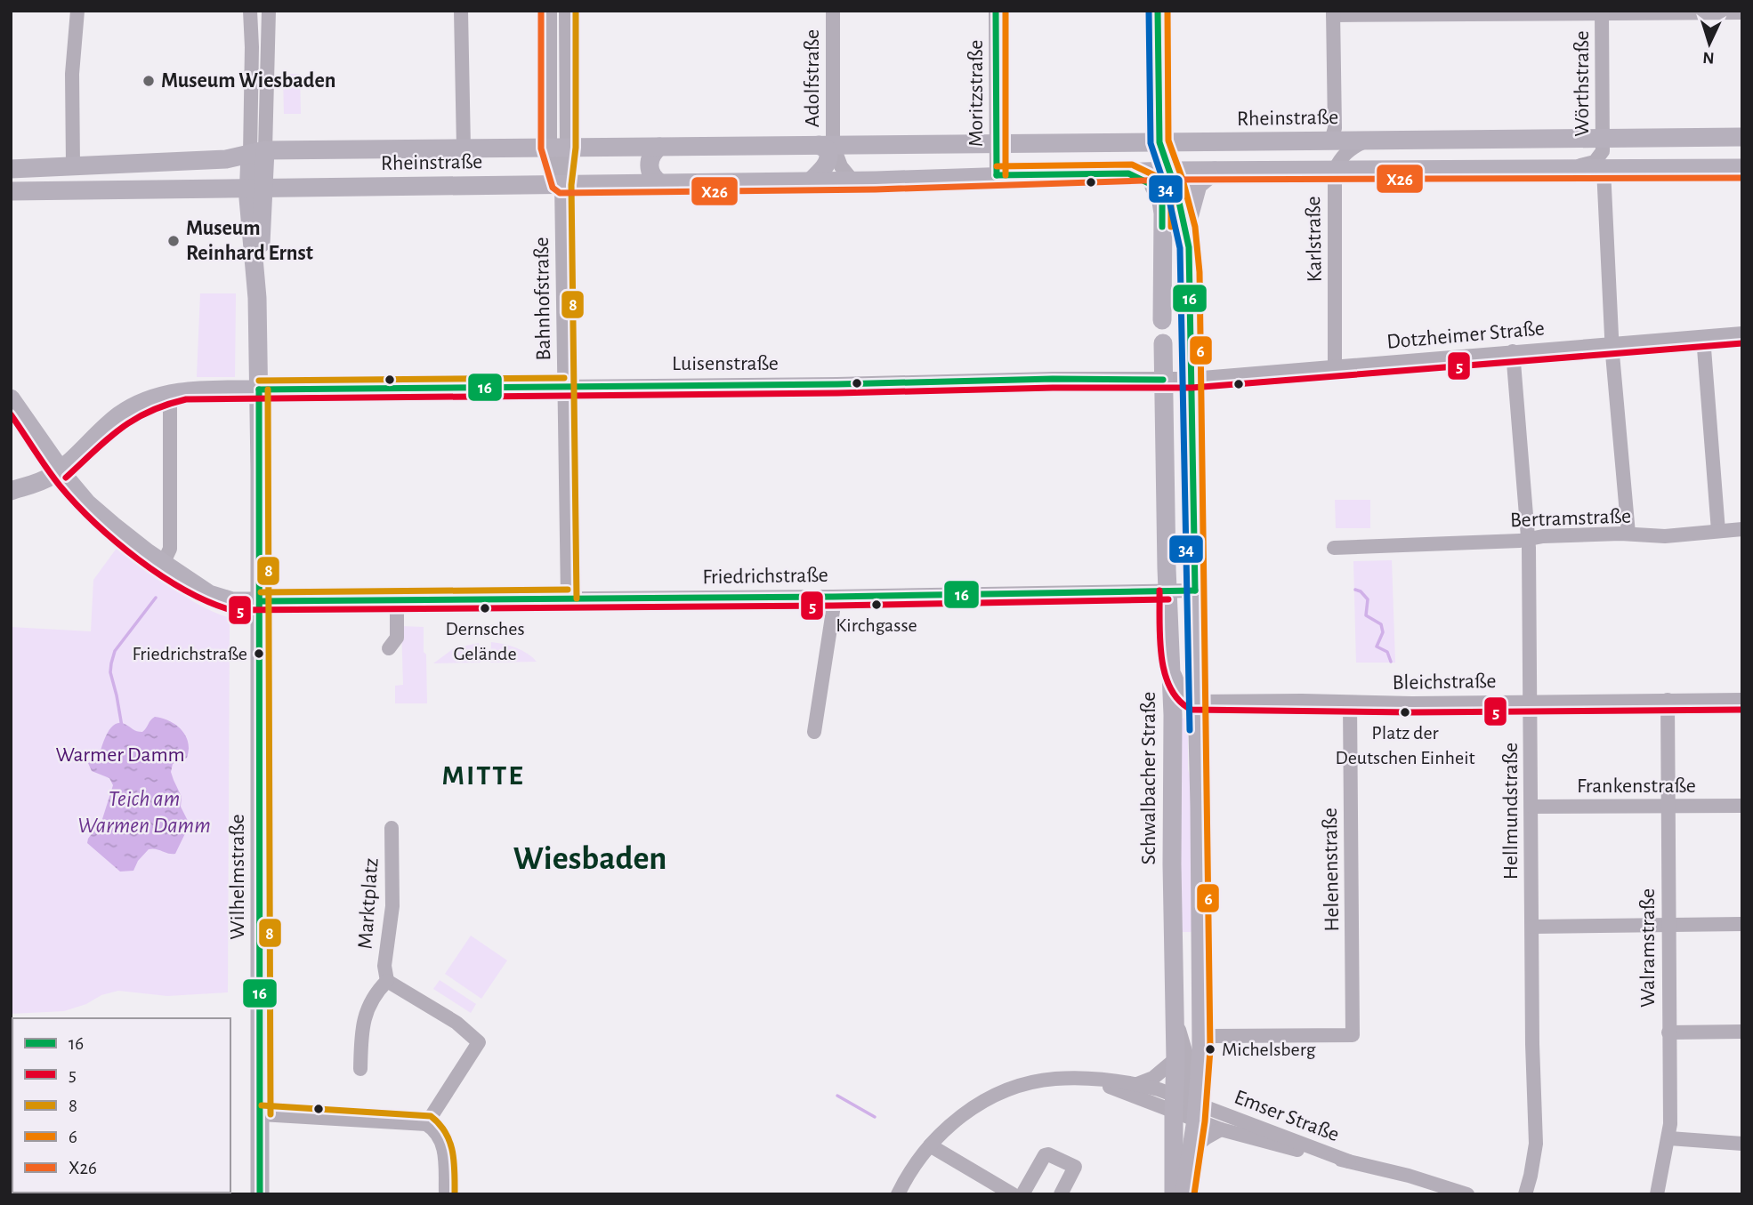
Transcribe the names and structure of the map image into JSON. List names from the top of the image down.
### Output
{
  "streets": {
    "main road": ["Rheinstraße", "Schwalbacher Straße", "Wilhelmstraße"],
    "street": [
      "Adolfstraße",
      "Wörthstraße",
      "Moritzstraße",
      "Karlstraße",
      "Bahnhofstraße",
      "Dotzheimer Straße",
      "Luisenstraße",
      "Bertramstraße",
      "Friedrichstraße",
      "Bleichstraße",
      "Frankenstraße",
      "Hellmundstraße",
      "Helenenstraße",
      "Marktplatz",
      "Walramstraße",
      "Emser Straße"
    ]
  },
  "crossings": [
    ["Adolfstraße", "Rheinstraße"],
    ["Wörthstraße", "Rheinstraße"],
    ["Moritzstraße", "Rheinstraße"],
    ["Rheinstraße", "Karlstraße"],
    ["Rheinstraße", "Bahnhofstraße"],
    ["Rheinstraße", "Wilhelmstraße"],
    ["Karlstraße", "Dotzheimer Straße"],
    ["Bahnhofstraße", "Luisenstraße"],
    ["Bahnhofstraße", "Friedrichstraße"],
    ["Dotzheimer Straße", "Luisenstraße"],
    ["Dotzheimer Straße", "Schwalbacher Straße"],
    ["Dotzheimer Straße", "Hellmundstraße"],
    ["Luisenstraße", "Schwalbacher Straße"],
    ["Luisenstraße", "Wilhelmstraße"],
    ["Bertramstraße", "Hellmundstraße"],
    ["Friedrichstraße", "Schwalbacher Straße"],
    ["Friedrichstraße", "Wilhelmstraße"],
    ["Bleichstraße", "Schwalbacher Straße"],
    ["Bleichstraße", "Hellmundstraße"],
    ["Bleichstraße", "Helenenstraße"],
    ["Bleichstraße", "Walramstraße"],
    ["Schwalbacher Straße", "Helenenstraße"],
    ["Schwalbacher Straße", "Emser Straße"],
    ["Frankenstraße", "Hellmundstraße"],
    ["Frankenstraße", "Walramstraße"]
  ],
  "districts": ["MITTE", "Wiesbaden"],
  "water": ["Teich am Warmen Damm"],
  "parks": ["Warmer Damm"],
  "places": [
    "Museum Wiesbaden",
    "Museum Reinhard Ernst",
    "Kirchgasse",
    "Dernsches Gelände",
    "Friedrichstraße",
    "Platz der Deutschen Einheit",
    "Michelsberg"
  ],
  "lines": [
    "transit line 16",
    "transit line 8",
    "transit line 6",
    "transit line X26",
    "transit line 34",
    "transit line 5"
  ],
  "legend": [
    "16",
    "5",
    "8",
    "6",
    "X26"
  ],
  "north": "bottom"
}
